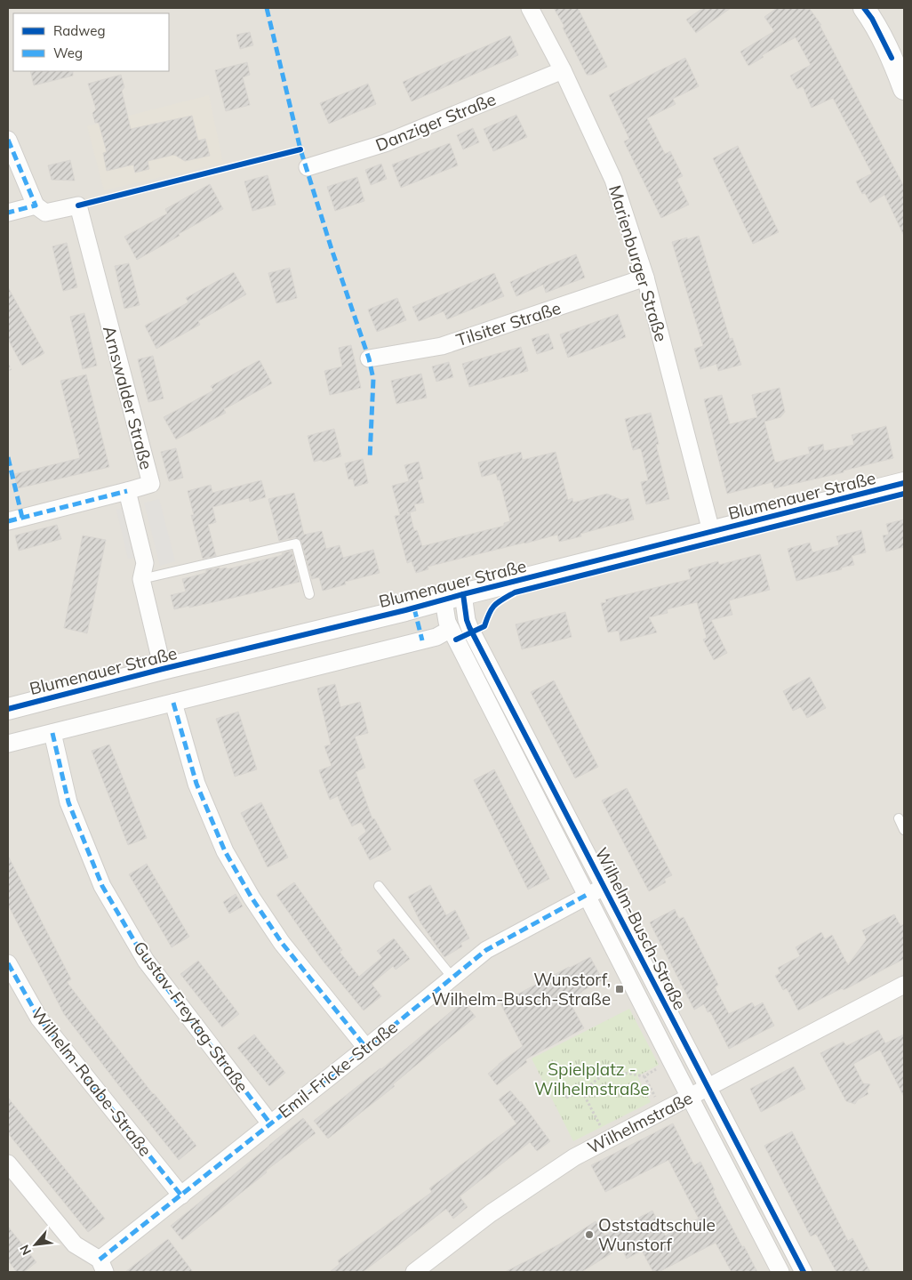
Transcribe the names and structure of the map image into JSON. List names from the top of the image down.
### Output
{
  "streets": {
    "street": [
      "Danziger Straße",
      "Marienburger Straße",
      "Tilsiter Straße",
      "Arnswalder Straße",
      "Blumenauer Straße",
      "Wilhelm-Busch-Straße",
      "Gustav-Freytag-Straße",
      "Emil-Fricke-Straße",
      "Wilhelm-Raabe-Straße",
      "Wilhelmstraße"
    ]
  },
  "crossings": [
    ["Danziger Straße", "Marienburger Straße"],
    ["Marienburger Straße", "Tilsiter Straße"],
    ["Marienburger Straße", "Blumenauer Straße"],
    ["Arnswalder Straße", "Blumenauer Straße"],
    ["Blumenauer Straße", "Wilhelm-Busch-Straße"],
    ["Wilhelm-Busch-Straße", "Emil-Fricke-Straße"],
    ["Wilhelm-Busch-Straße", "Wilhelmstraße"],
    ["Gustav-Freytag-Straße", "Emil-Fricke-Straße"],
    ["Emil-Fricke-Straße", "Wilhelm-Raabe-Straße"]
  ],
  "parks": ["Spielplatz - Wilhelmstraße"],
  "places": {
    "transit": ["Wunstorf, Wilhelm-Busch-Straße"],
    "other": ["Oststadtschule Wunstorf"]
  },
  "legend": ["Radweg", "Weg"],
  "north": "bottom left"
}
